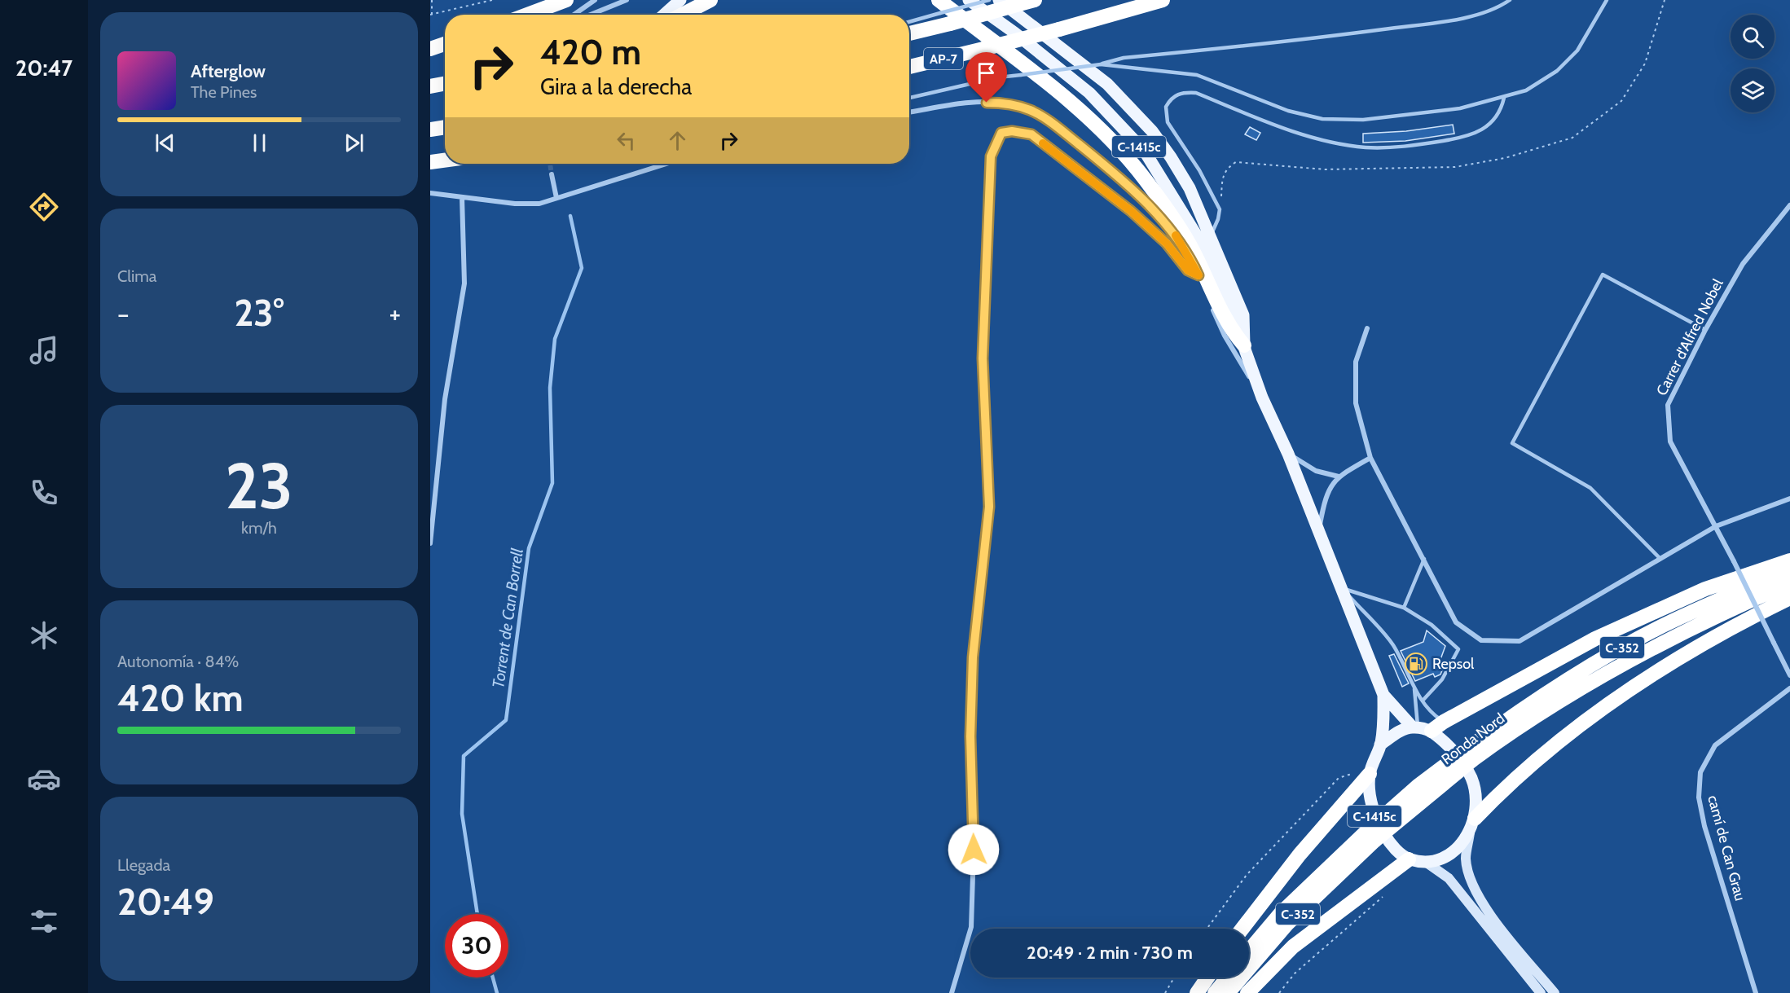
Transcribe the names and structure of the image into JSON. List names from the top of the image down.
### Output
{
  "streets": {
    "highway": [
      "AP-7",
      "C-1415c",
      "C-352",
      "Ronda Nord"
    ],
    "street": ["Carrer d'Alfred Nobel", "camí de Can Grau"]
  },
  "crossings": [
    ["AP-7", "C-1415c"]
  ],
  "water": ["Torrent de Can Borrell"],
  "places": {
    "fuel station": ["Repsol"]
  },
  "page": {
    "tabs": "20:47",
    "turn": ["420 m", "Gira a la derecha"],
    "song": ["Afterglow", "The Pines"],
    "tile": [
      "Clima",
      ["23", "km/h"],
      ["Autonomía · 84%", "420 km"],
      ["Llegada", "20:49"]
    ],
    "heat": ["−", "23°", "+"],
    "limit": "30",
    "trip": "20:49 · 2 min · 730 m"
  }
}
